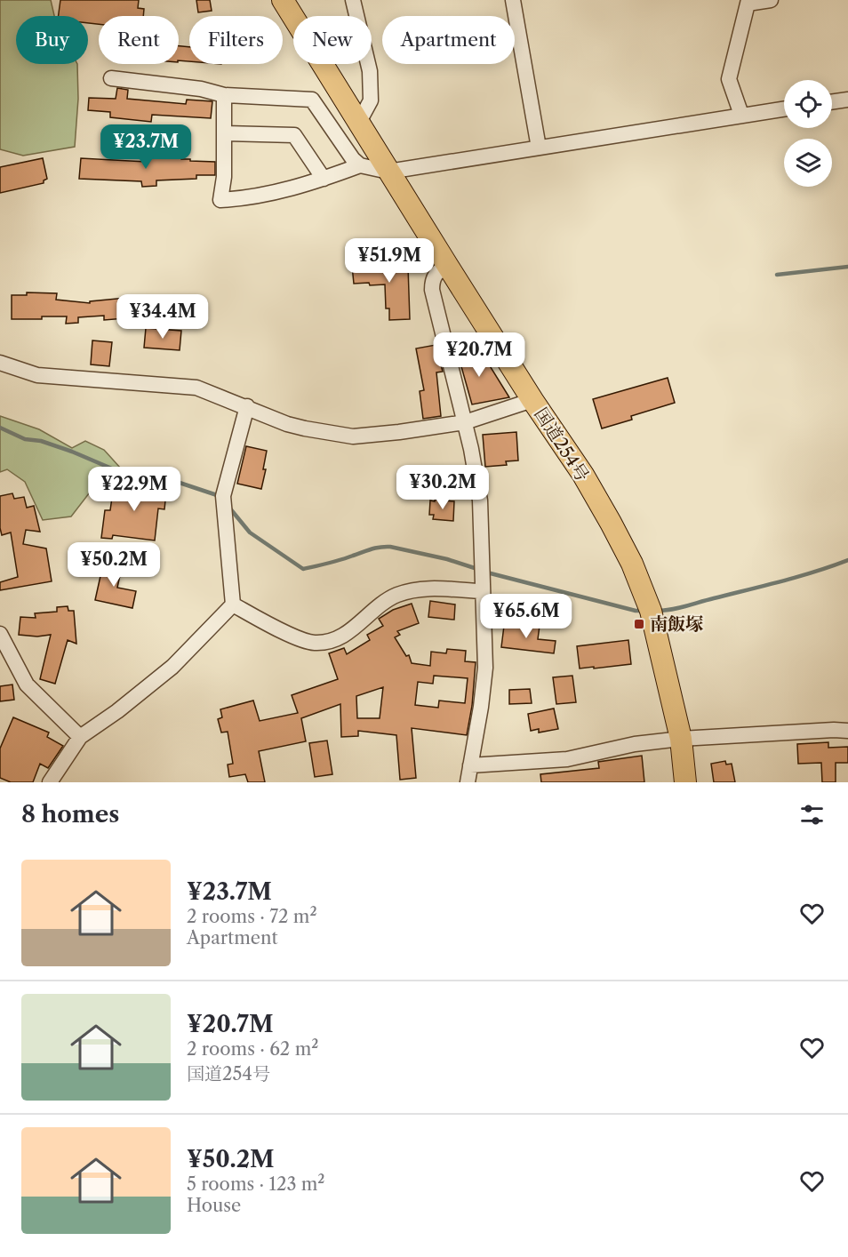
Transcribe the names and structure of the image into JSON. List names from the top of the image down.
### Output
{
  "streets": {
    "highway": ["国道254号"]
  },
  "places": {
    "transit": ["南飯塚"]
  },
  "page": {
    "chip": [
      "Buy",
      "Rent",
      "Filters",
      "New",
      "Apartment"
    ],
    "price": [
      "¥23.7M",
      "¥51.9M",
      "¥34.4M",
      "¥20.7M",
      "¥30.2M",
      "¥22.9M",
      "¥50.2M",
      "¥65.6M"
    ],
    "heading": "8 homes",
    "list": [
      {
        "name": "¥23.7M",
        "note": "2 rooms · 72 m² · Apartment"
      },
      {
        "name": "¥20.7M",
        "note": "2 rooms · 62 m² · 国道254号"
      },
      {
        "name": "¥50.2M",
        "note": "5 rooms · 123 m² · House"
      }
    ]
  }
}
